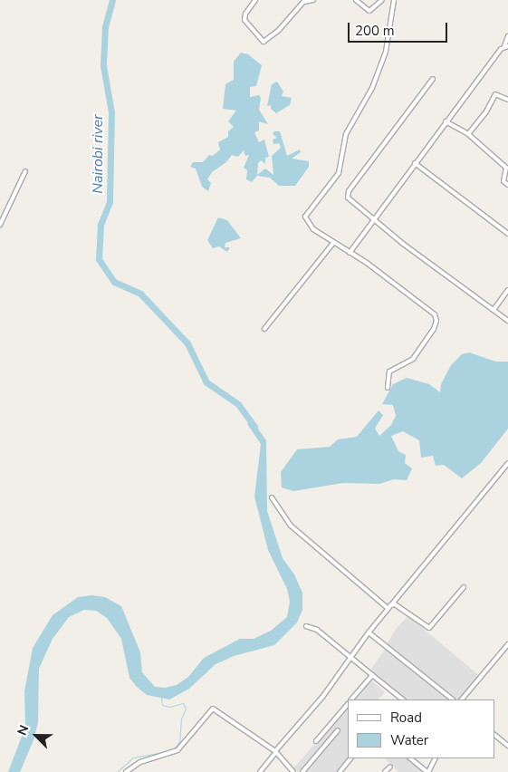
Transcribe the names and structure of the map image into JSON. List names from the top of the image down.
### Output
{
  "water": ["Nairobi river"],
  "legend": ["Road", "Water"],
  "scale_bar": "200 m",
  "north": "top left"
}
